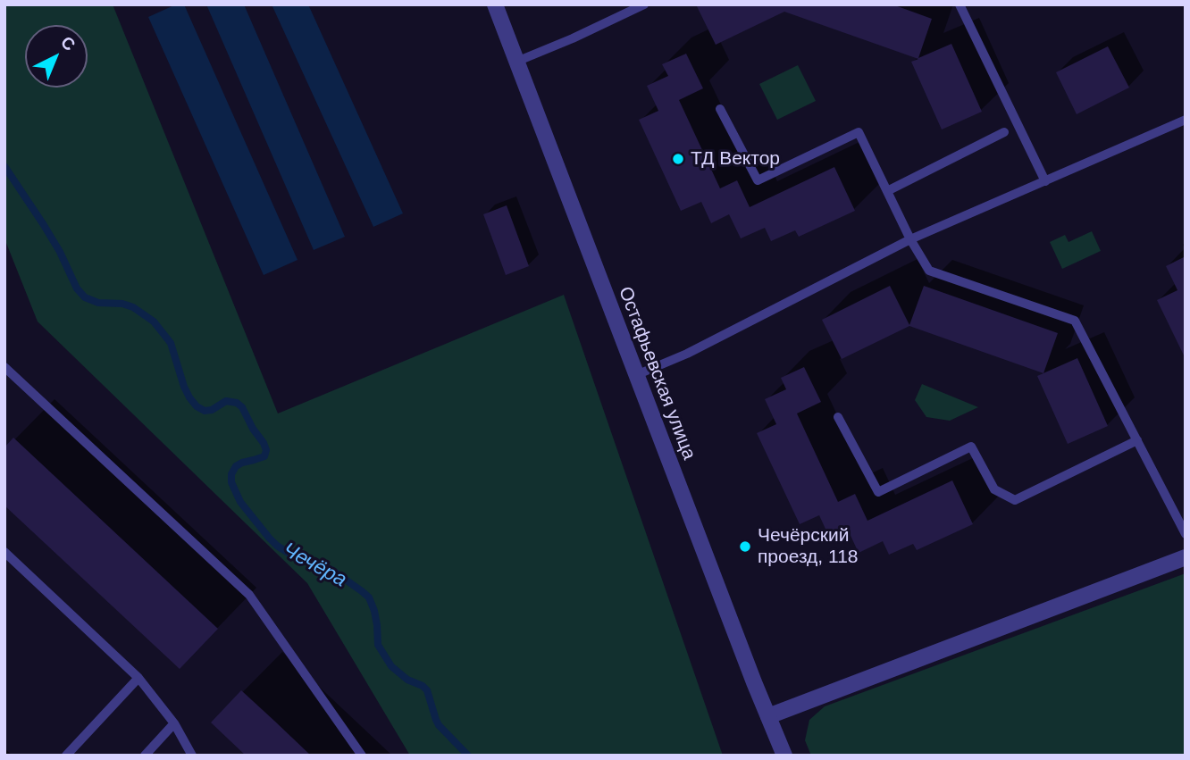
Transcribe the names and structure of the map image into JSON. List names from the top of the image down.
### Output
{
  "streets": {
    "street": ["Остафьевская улица"]
  },
  "water": ["Чечёра"],
  "places": ["ТД Вектор", "Чечёрский проезд, 118"],
  "north": "top right"
}
